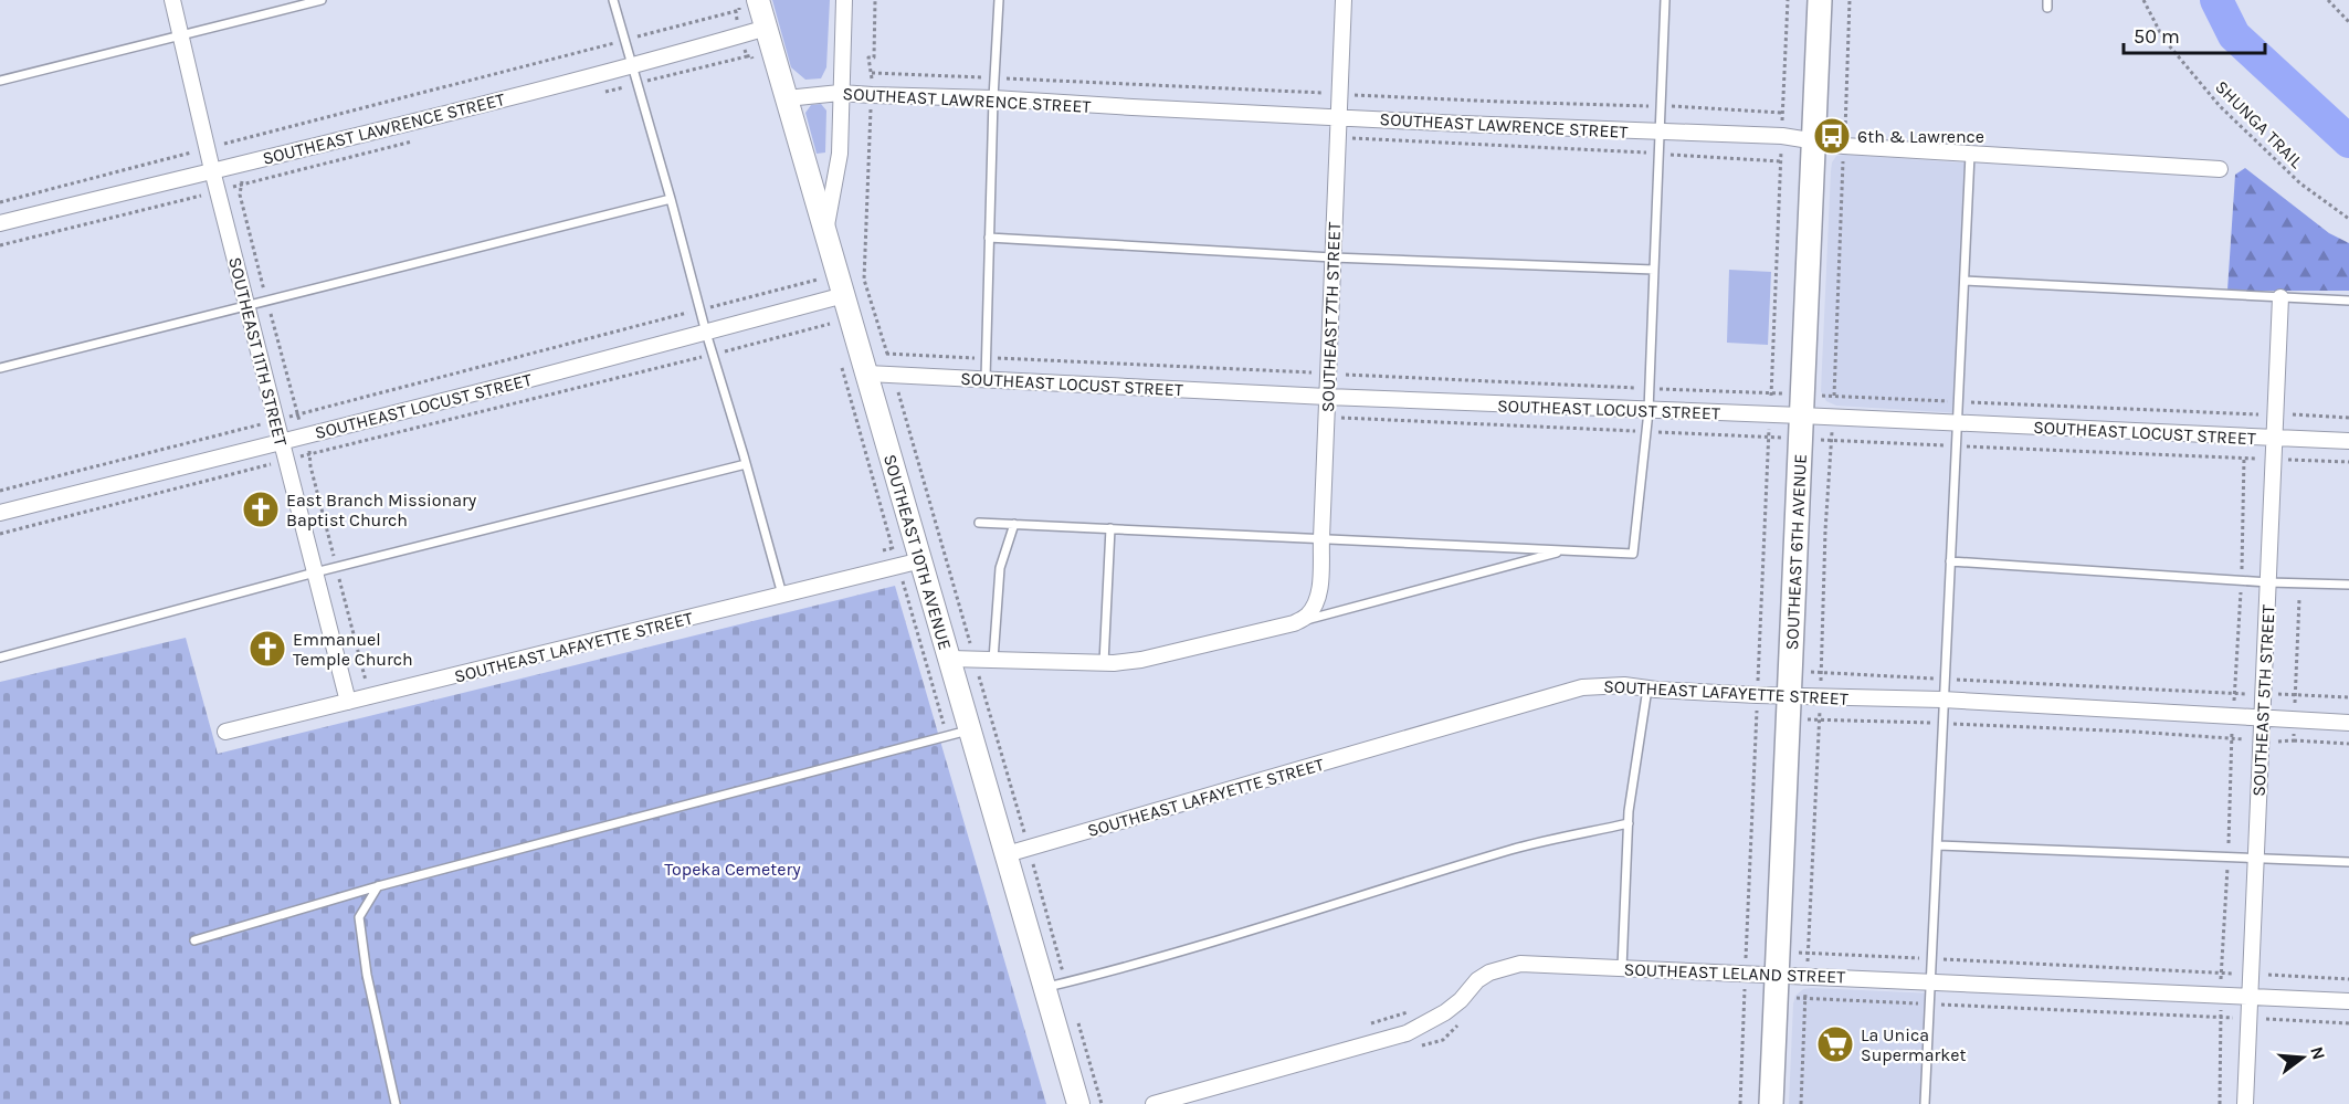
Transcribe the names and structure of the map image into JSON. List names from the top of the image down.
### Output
{
  "streets": {
    "main road": ["SOUTHEAST 10TH AVENUE", "SOUTHEAST 6TH AVENUE"],
    "street": [
      "SOUTHEAST LAWRENCE STREET",
      "SOUTHEAST 7TH STREET",
      "SOUTHEAST 11TH STREET",
      "SOUTHEAST LOCUST STREET",
      "SOUTHEAST LAFAYETTE STREET",
      "SOUTHEAST 5TH STREET",
      "SOUTHEAST LELAND STREET"
    ],
    "path": ["SHUNGA TRAIL"]
  },
  "crossings": [
    ["SOUTHEAST LAWRENCE STREET", "SOUTHEAST 7TH STREET"],
    ["SOUTHEAST LAWRENCE STREET", "SOUTHEAST 11TH STREET"],
    ["SOUTHEAST LAWRENCE STREET", "SOUTHEAST 10TH AVENUE"],
    ["SOUTHEAST LAWRENCE STREET", "SOUTHEAST 6TH AVENUE"],
    ["SOUTHEAST 7TH STREET", "SOUTHEAST LOCUST STREET"],
    ["SOUTHEAST 11TH STREET", "SOUTHEAST LOCUST STREET"],
    ["SOUTHEAST 11TH STREET", "SOUTHEAST LAFAYETTE STREET"],
    ["SOUTHEAST LOCUST STREET", "SOUTHEAST 10TH AVENUE"],
    ["SOUTHEAST LOCUST STREET", "SOUTHEAST 6TH AVENUE"],
    ["SOUTHEAST LOCUST STREET", "SOUTHEAST 5TH STREET"],
    ["SOUTHEAST 10TH AVENUE", "SOUTHEAST LAFAYETTE STREET"],
    ["SOUTHEAST 6TH AVENUE", "SOUTHEAST LAFAYETTE STREET"],
    ["SOUTHEAST 6TH AVENUE", "SOUTHEAST LELAND STREET"],
    ["SOUTHEAST LAFAYETTE STREET", "SOUTHEAST 5TH STREET"],
    ["SOUTHEAST 5TH STREET", "SOUTHEAST LELAND STREET"]
  ],
  "parks": ["Topeka Cemetery"],
  "places": {
    "bus stop": ["6th & Lawrence"],
    "church": ["East Branch Missionary Baptist Church", "Emmanuel Temple Church"],
    "supermarket": ["La Unica Supermarket"]
  },
  "scale_bar": "50 m",
  "north": "right"
}
